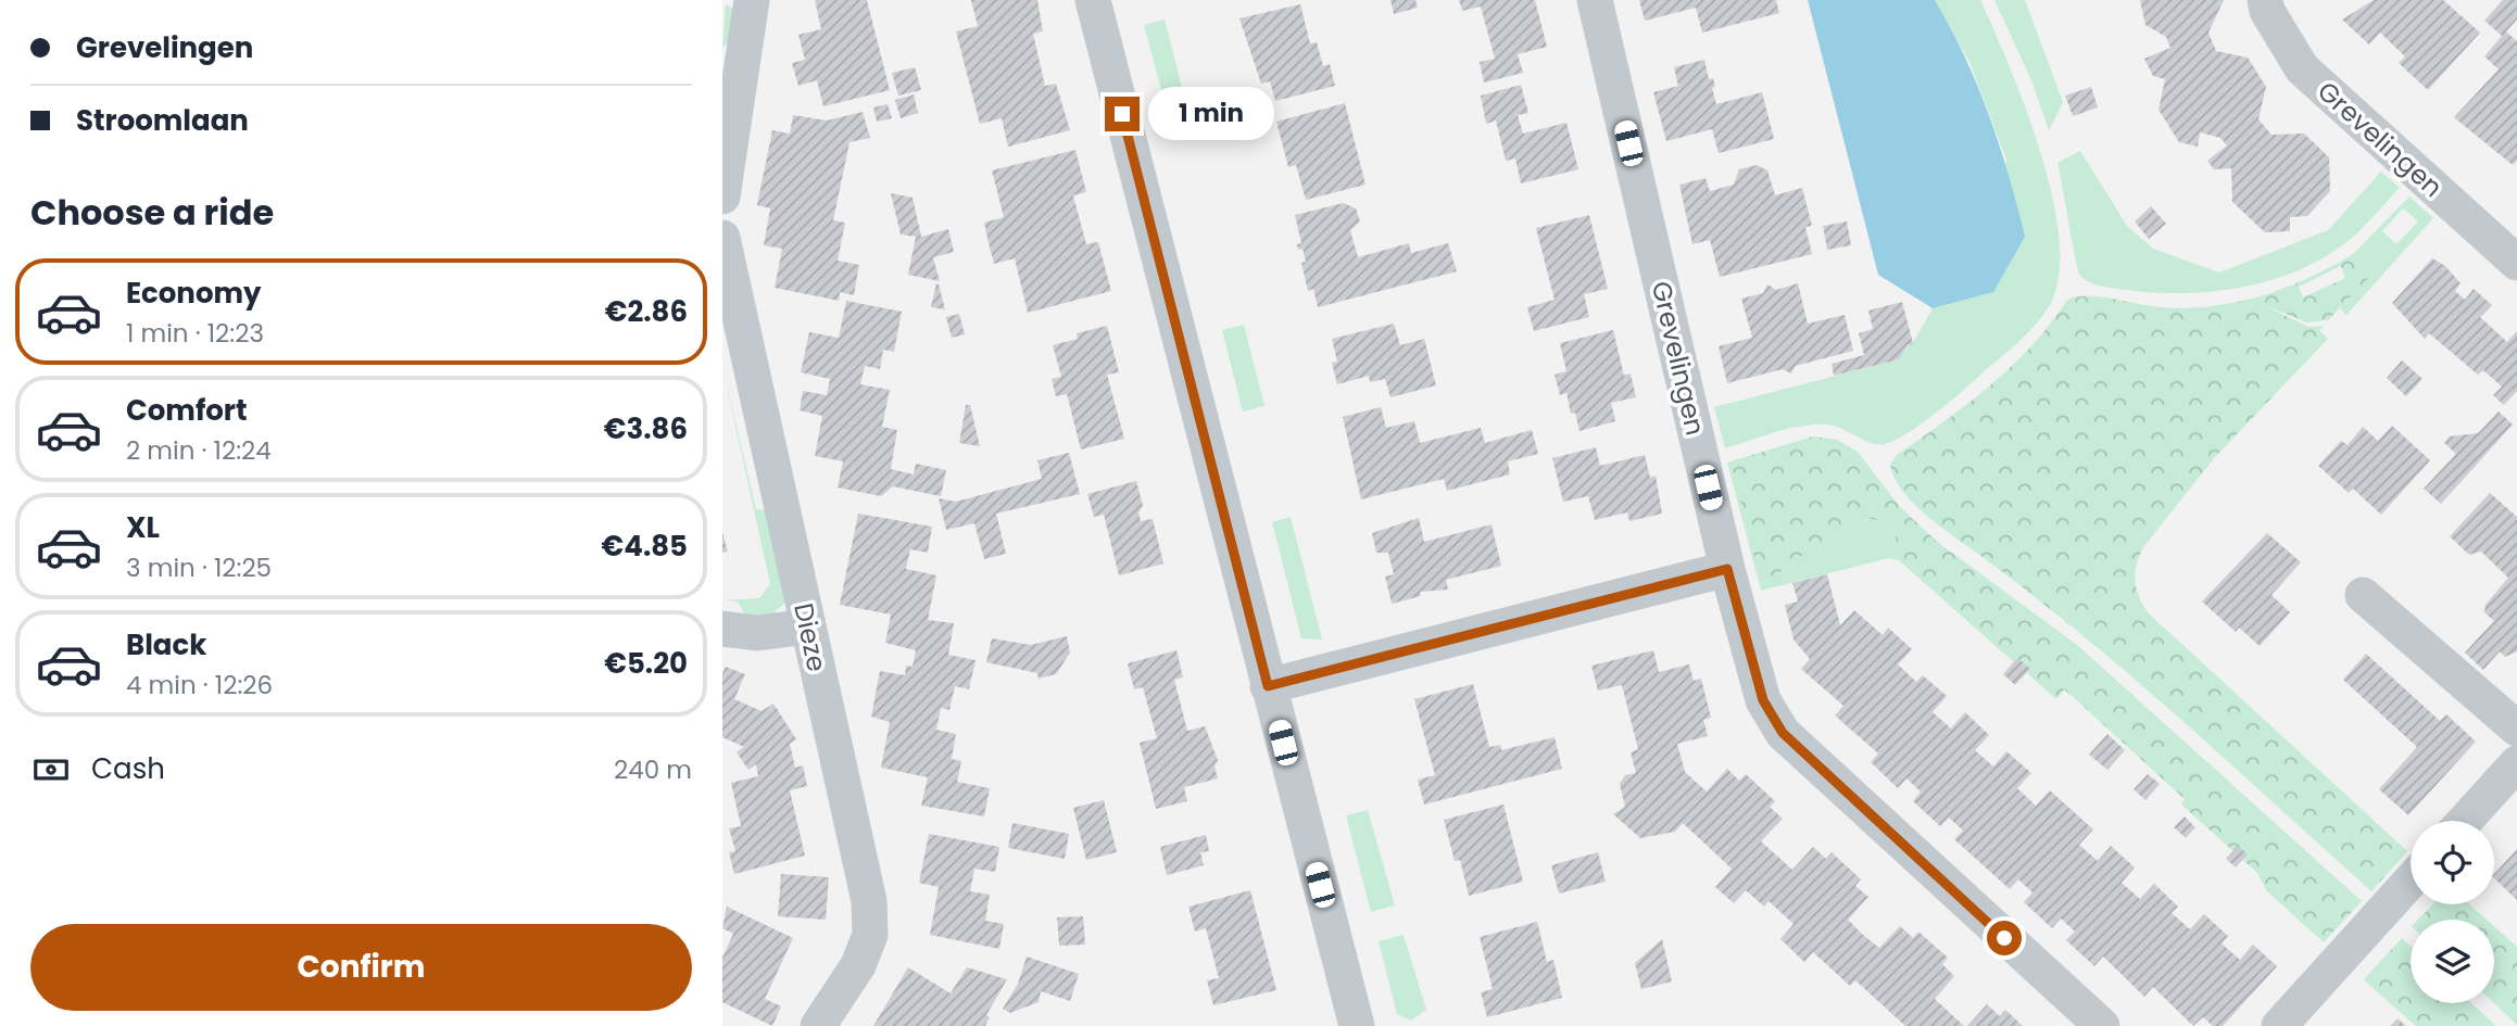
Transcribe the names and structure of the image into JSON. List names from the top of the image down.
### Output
{
  "streets": {
    "street": ["Grevelingen", "Dieze"]
  },
  "page": {
    "banner": ["Grevelingen", "Stroomlaan"],
    "bubble": "1 min",
    "heading": "Choose a ride",
    "list": [
      {
        "name": "Economy",
        "note": "1 min · 12:23",
        "value": "€2.86"
      },
      {
        "name": "Comfort",
        "note": "2 min · 12:24",
        "value": "€3.86"
      },
      {
        "name": "XL",
        "note": "3 min · 12:25",
        "value": "€4.85"
      },
      {
        "name": "Black",
        "note": "4 min · 12:26",
        "value": "€5.20"
      }
    ],
    "pay": ["Cash", "240 m"],
    "buttons": "Confirm"
  }
}
